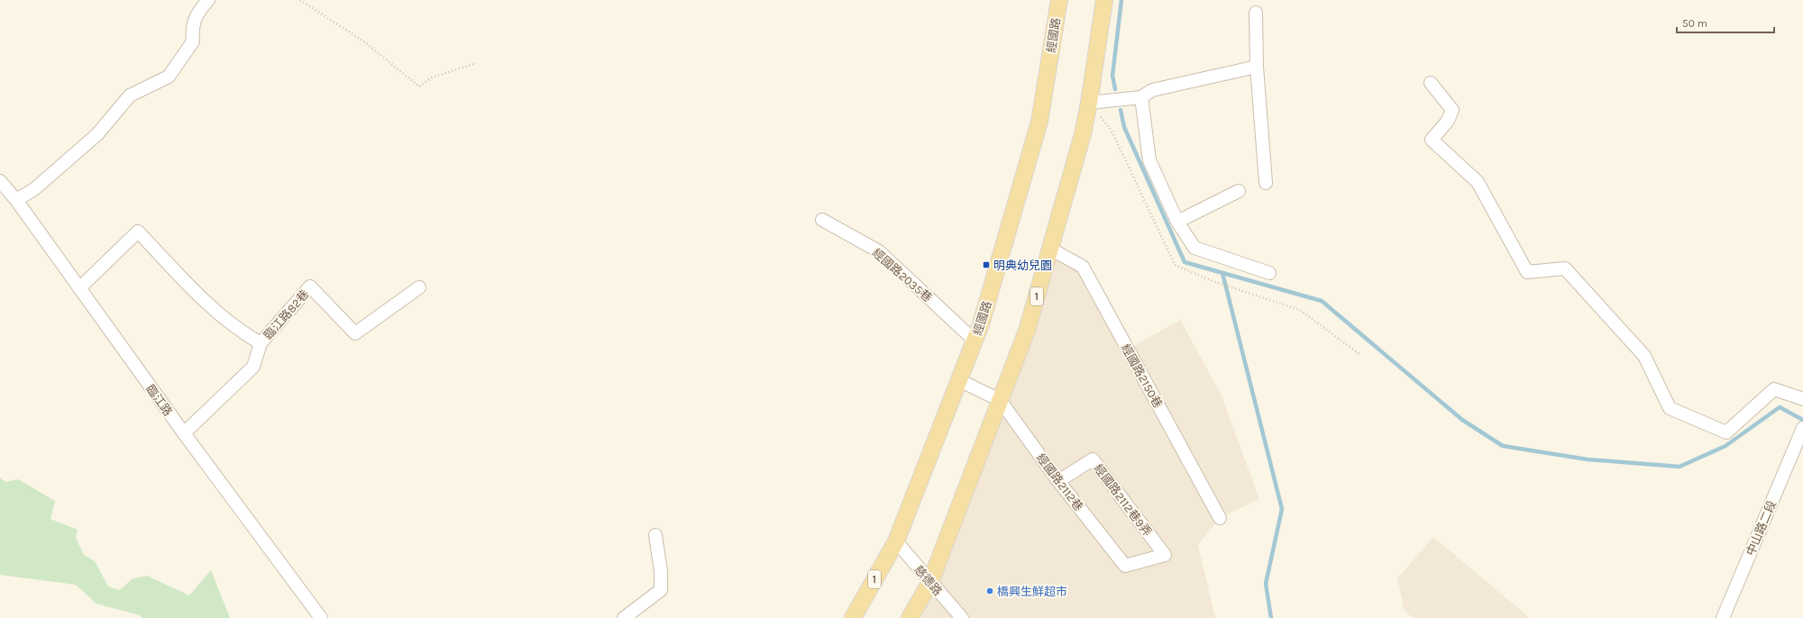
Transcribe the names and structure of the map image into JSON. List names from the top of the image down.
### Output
{
  "streets": {
    "main road": ["經國路", "1"],
    "street": [
      "經國路2035巷",
      "臨江路82巷",
      "經國路2150巷",
      "臨江路",
      "經國路2112巷",
      "經國路2112巷9弄",
      "中山路二段",
      "慈德路"
    ]
  },
  "crossings": [
    ["經國路", "經國路2035巷"],
    ["經國路", "經國路2112巷"],
    ["經國路", "慈德路"],
    ["1", "經國路2150巷"],
    ["1", "經國路2112巷"],
    ["1", "慈德路"],
    ["臨江路82巷", "臨江路"],
    ["經國路2112巷", "經國路2112巷9弄"]
  ],
  "places": {
    "transit": ["明典幼兒園"],
    "other": ["橋興生鮮超市"]
  },
  "scale_bar": "50 m"
}
